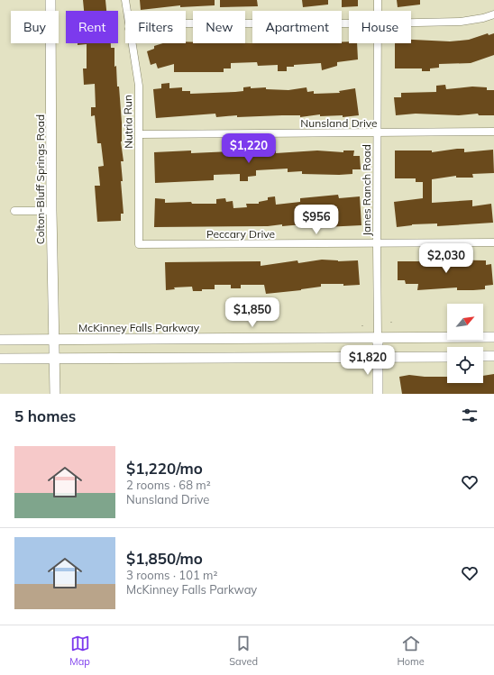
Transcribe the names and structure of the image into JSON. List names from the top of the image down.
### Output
{
  "streets": {
    "main road": ["Colton-Bluff Springs Road", "McKinney Falls Parkway"],
    "street": [
      "Nutria Run",
      "Nunsland Drive",
      "Janes Ranch Road",
      "Peccary Drive"
    ]
  },
  "crossings": [
    ["Nutria Run", "Nunsland Drive"],
    ["Nutria Run", "Peccary Drive"],
    ["Nunsland Drive", "Janes Ranch Road"],
    ["Colton-Bluff Springs Road", "McKinney Falls Parkway"],
    ["Janes Ranch Road", "Peccary Drive"],
    ["Janes Ranch Road", "McKinney Falls Parkway"]
  ],
  "north": "top right",
  "page": {
    "chip": [
      "Buy",
      "Rent",
      "Filters",
      "New",
      "Apartment",
      "House"
    ],
    "price": [
      "$1,220",
      "$956",
      "$2,030",
      "$1,850",
      "$1,820"
    ],
    "heading": "5 homes",
    "list": [
      {
        "name": "$1,220/mo",
        "note": "2 rooms · 68 m² · Nunsland Drive"
      },
      {
        "name": "$1,850/mo",
        "note": "3 rooms · 101 m² · McKinney Falls Parkway"
      }
    ],
    "tabs": ["Map", "Saved", "Home"]
  }
}
